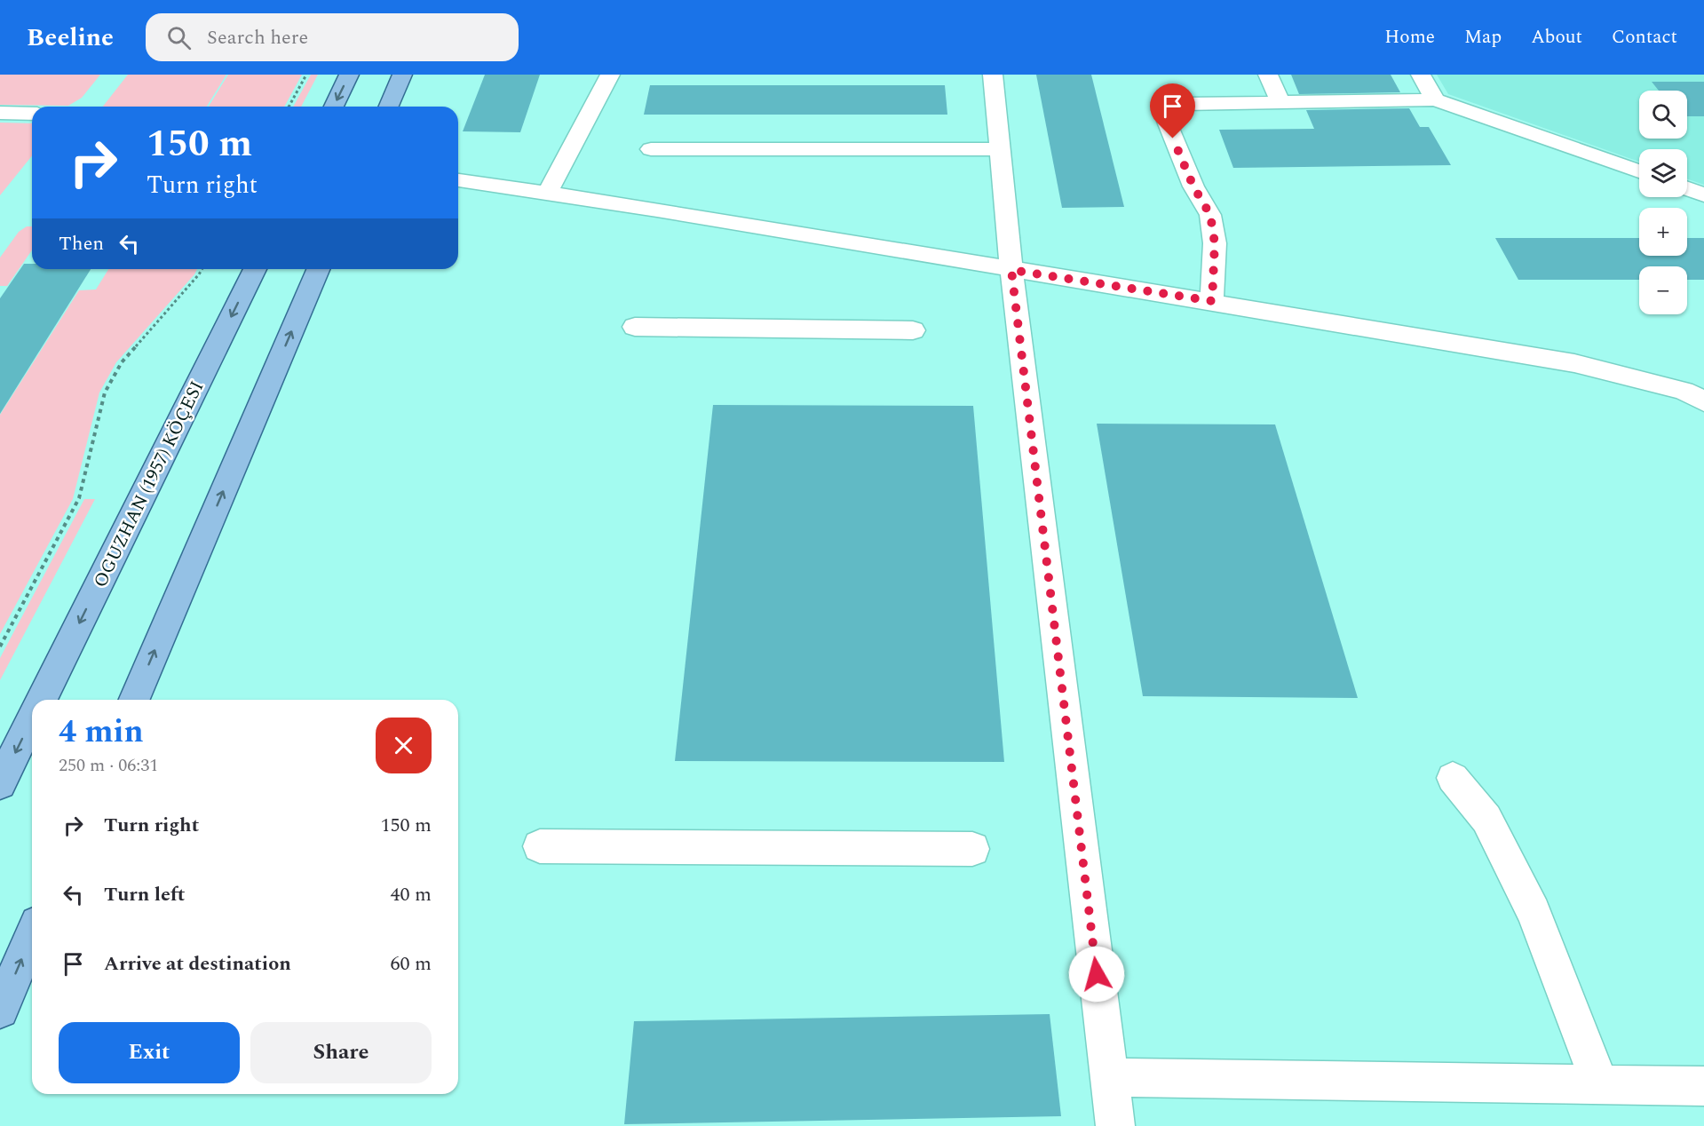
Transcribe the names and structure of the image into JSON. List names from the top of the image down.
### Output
{
  "streets": {
    "main road": ["OGUZHAN (1957) KÖÇESI"]
  },
  "page": {
    "header": "Beeline",
    "search": "Search here",
    "nav": [
      "Home",
      "Map",
      "About",
      "Contact"
    ],
    "map_buttons": ["+", "−"],
    "turn": ["150 m", "Turn right"],
    "then": "Then",
    "heading": ["4 min", "250 m · 06:31"],
    "list": [
      {
        "name": "Turn right",
        "value": "150 m"
      },
      {
        "name": "Turn left",
        "value": "40 m"
      },
      {
        "name": "Arrive at destination",
        "value": "60 m"
      }
    ],
    "buttons": ["Exit", "Share"]
  }
}
